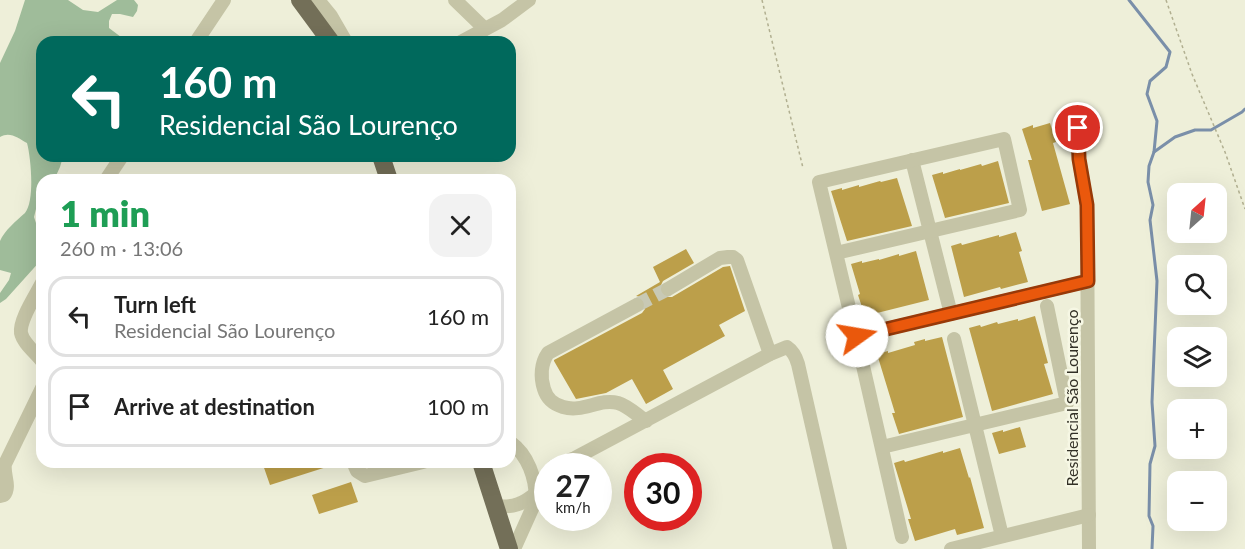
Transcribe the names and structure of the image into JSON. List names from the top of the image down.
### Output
{
  "streets": {
    "street": ["Residencial São Lourenço"]
  },
  "north": "top right",
  "page": {
    "turn": ["160 m", "Residencial São Lourenço"],
    "heading": ["1 min", "260 m · 13:06"],
    "map_buttons": ["+", "−"],
    "list": [
      {
        "name": "Turn left",
        "note": "Residencial São Lourenço",
        "value": "160 m"
      },
      {
        "name": "Arrive at destination",
        "value": "100 m"
      }
    ],
    "speed": "27 km/h",
    "limit": "30"
  }
}
